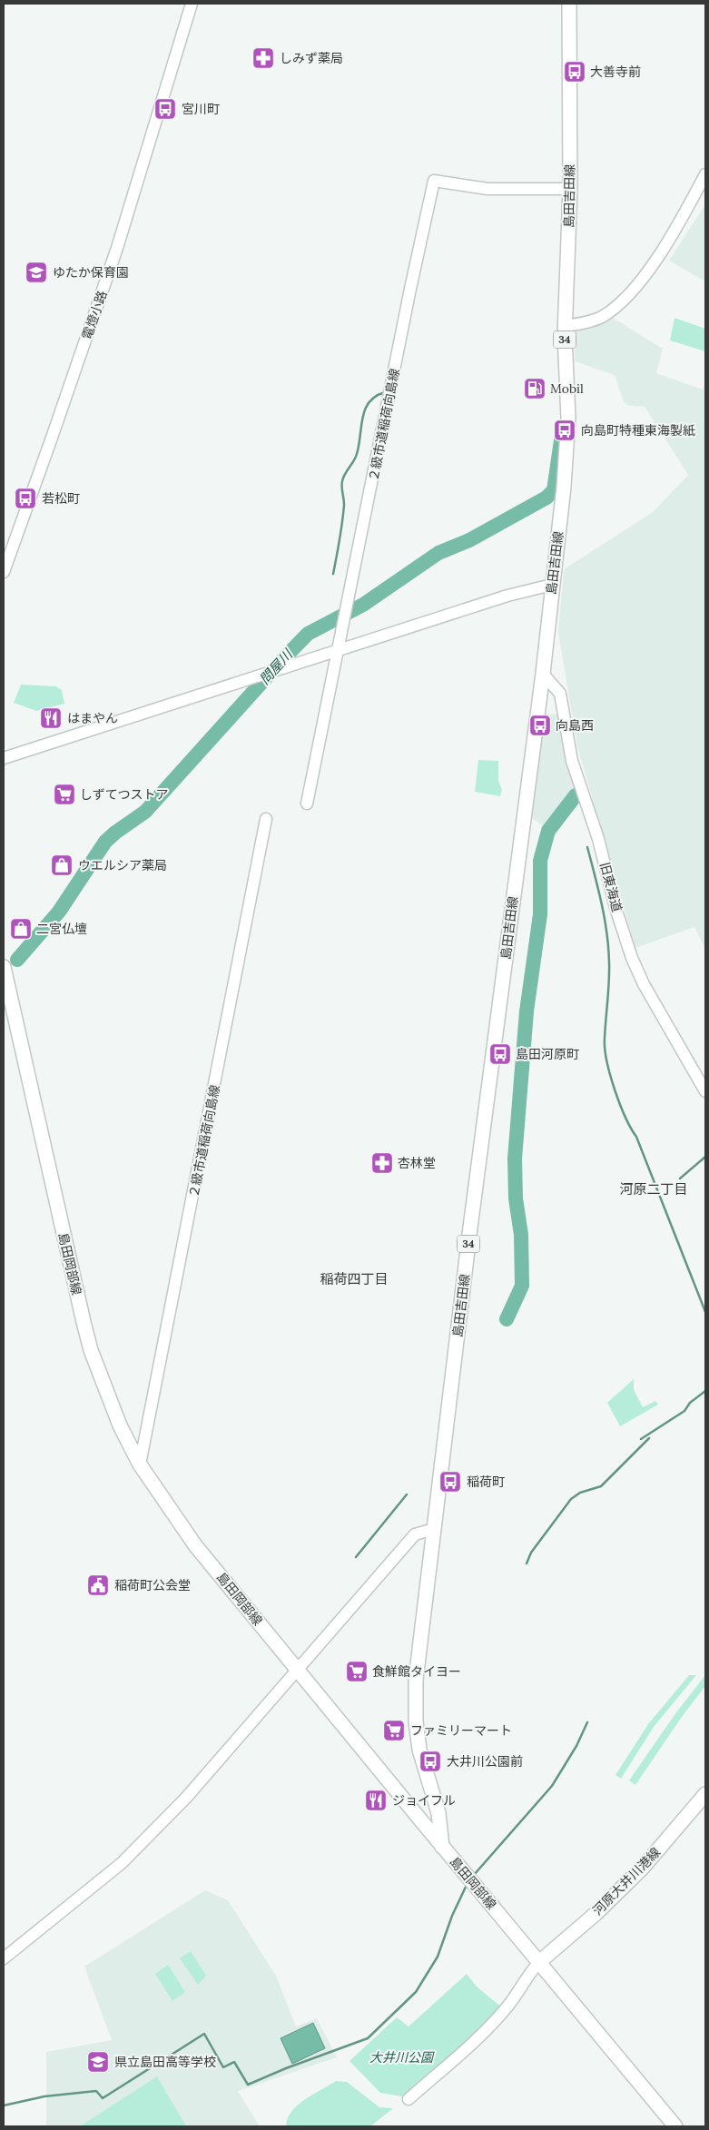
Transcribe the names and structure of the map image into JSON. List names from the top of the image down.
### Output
{
  "streets": {
    "main road": [
      "島田吉田線",
      "34",
      "島田岡部線",
      "河原大井川港線"
    ],
    "street": ["電燈小路", "２級市道稲荷向島線", "旧東海道"]
  },
  "crossings": [
    ["島田吉田線", "２級市道稲荷向島線"],
    ["島田吉田線", "旧東海道"],
    ["島田吉田線", "島田岡部線"],
    ["２級市道稲荷向島線", "島田岡部線"],
    ["島田岡部線", "河原大井川港線"]
  ],
  "districts": ["河原二丁目", "稲荷四丁目"],
  "water": ["問屋川"],
  "parks": ["大井川公園"],
  "places": {
    "pharmacy": ["しみず薬局", "杏林堂"],
    "bus stop": [
      "大善寺前",
      "宮川町",
      "向島町特種東海製紙",
      "若松町",
      "向島西",
      "島田河原町",
      "稲荷町",
      "大井川公園前"
    ],
    "school or university": ["ゆたか保育園", "県立島田高等学校"],
    "fuel station": ["Mobil"],
    "restaurant": ["はまやん", "ジョイフル"],
    "supermarket": ["しずてつストア", "食鮮館タイヨー", "ファミリーマート"],
    "shop": ["ウエルシア薬局", "二宮仏壇"],
    "public building": ["稲荷町公会堂"]
  }
}
